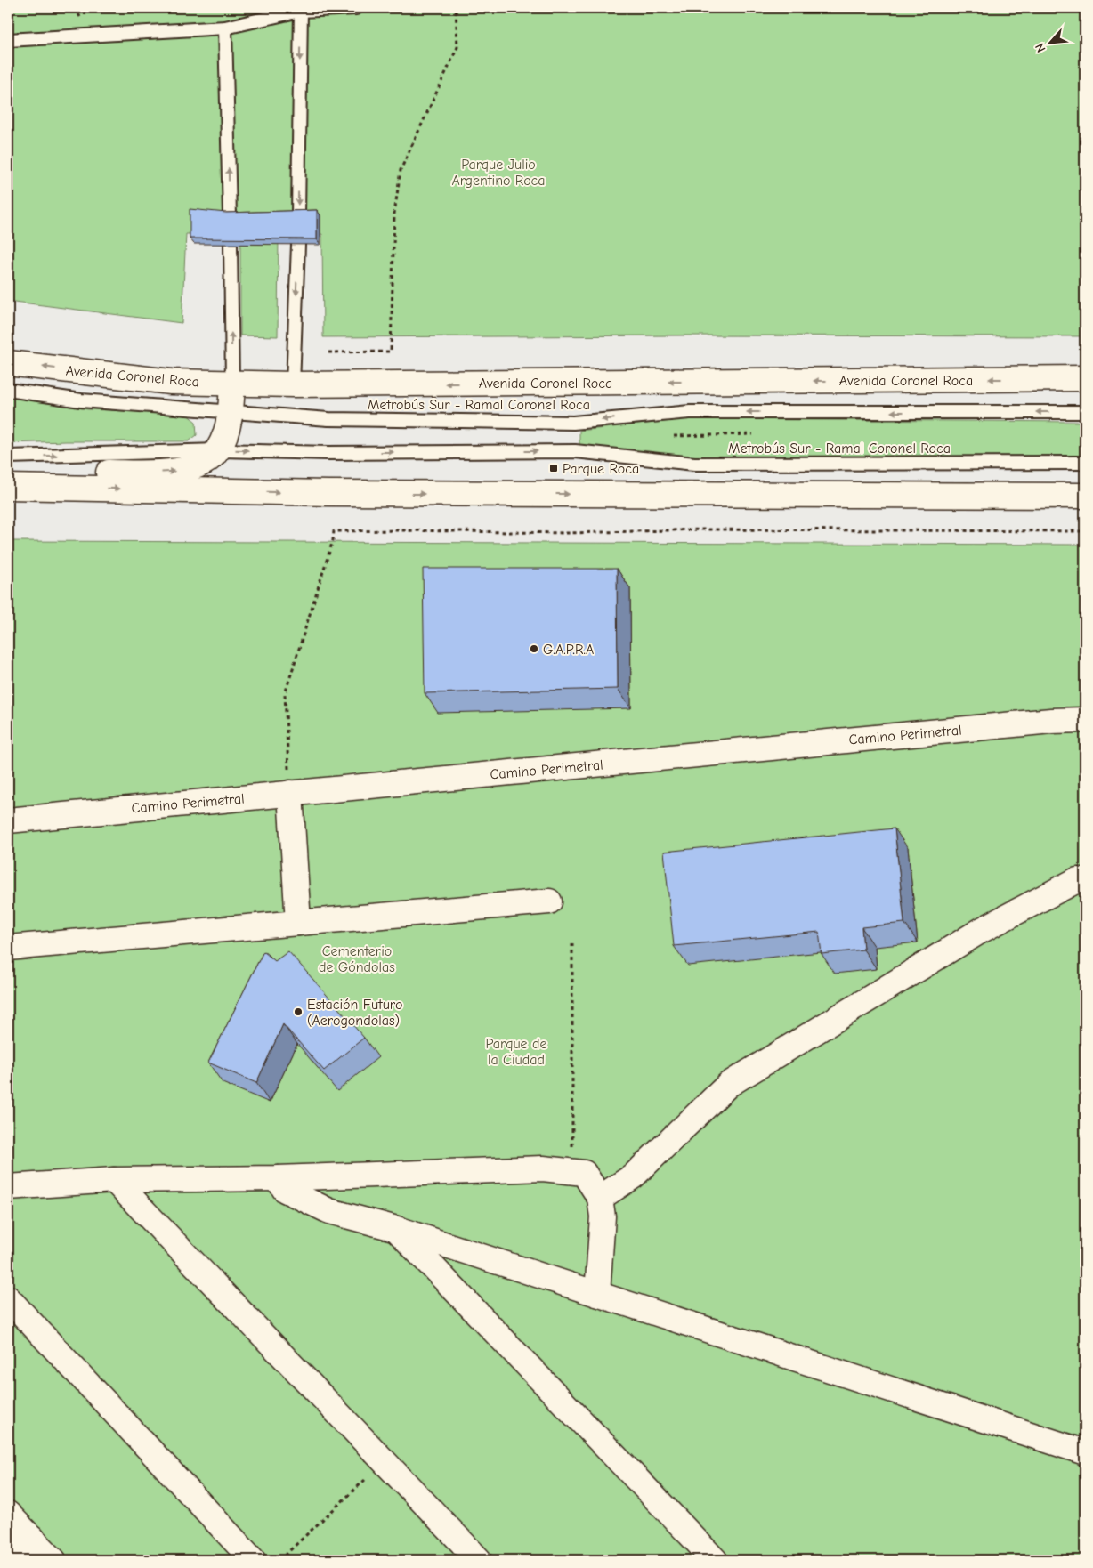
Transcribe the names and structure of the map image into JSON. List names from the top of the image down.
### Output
{
  "streets": {
    "street": ["Avenida Coronel Roca", "Camino Perimetral"],
    "lane": ["Metrobús Sur - Ramal Coronel Roca"]
  },
  "parks": ["Parque Julio Argentino Roca", "Cementerio de Góndolas", "Parque de la Ciudad"],
  "places": {
    "transit": ["Parque Roca"],
    "other": ["G.A.P.R.A", "Estación Futuro (Aerogondolas)"]
  },
  "north": "bottom left"
}
